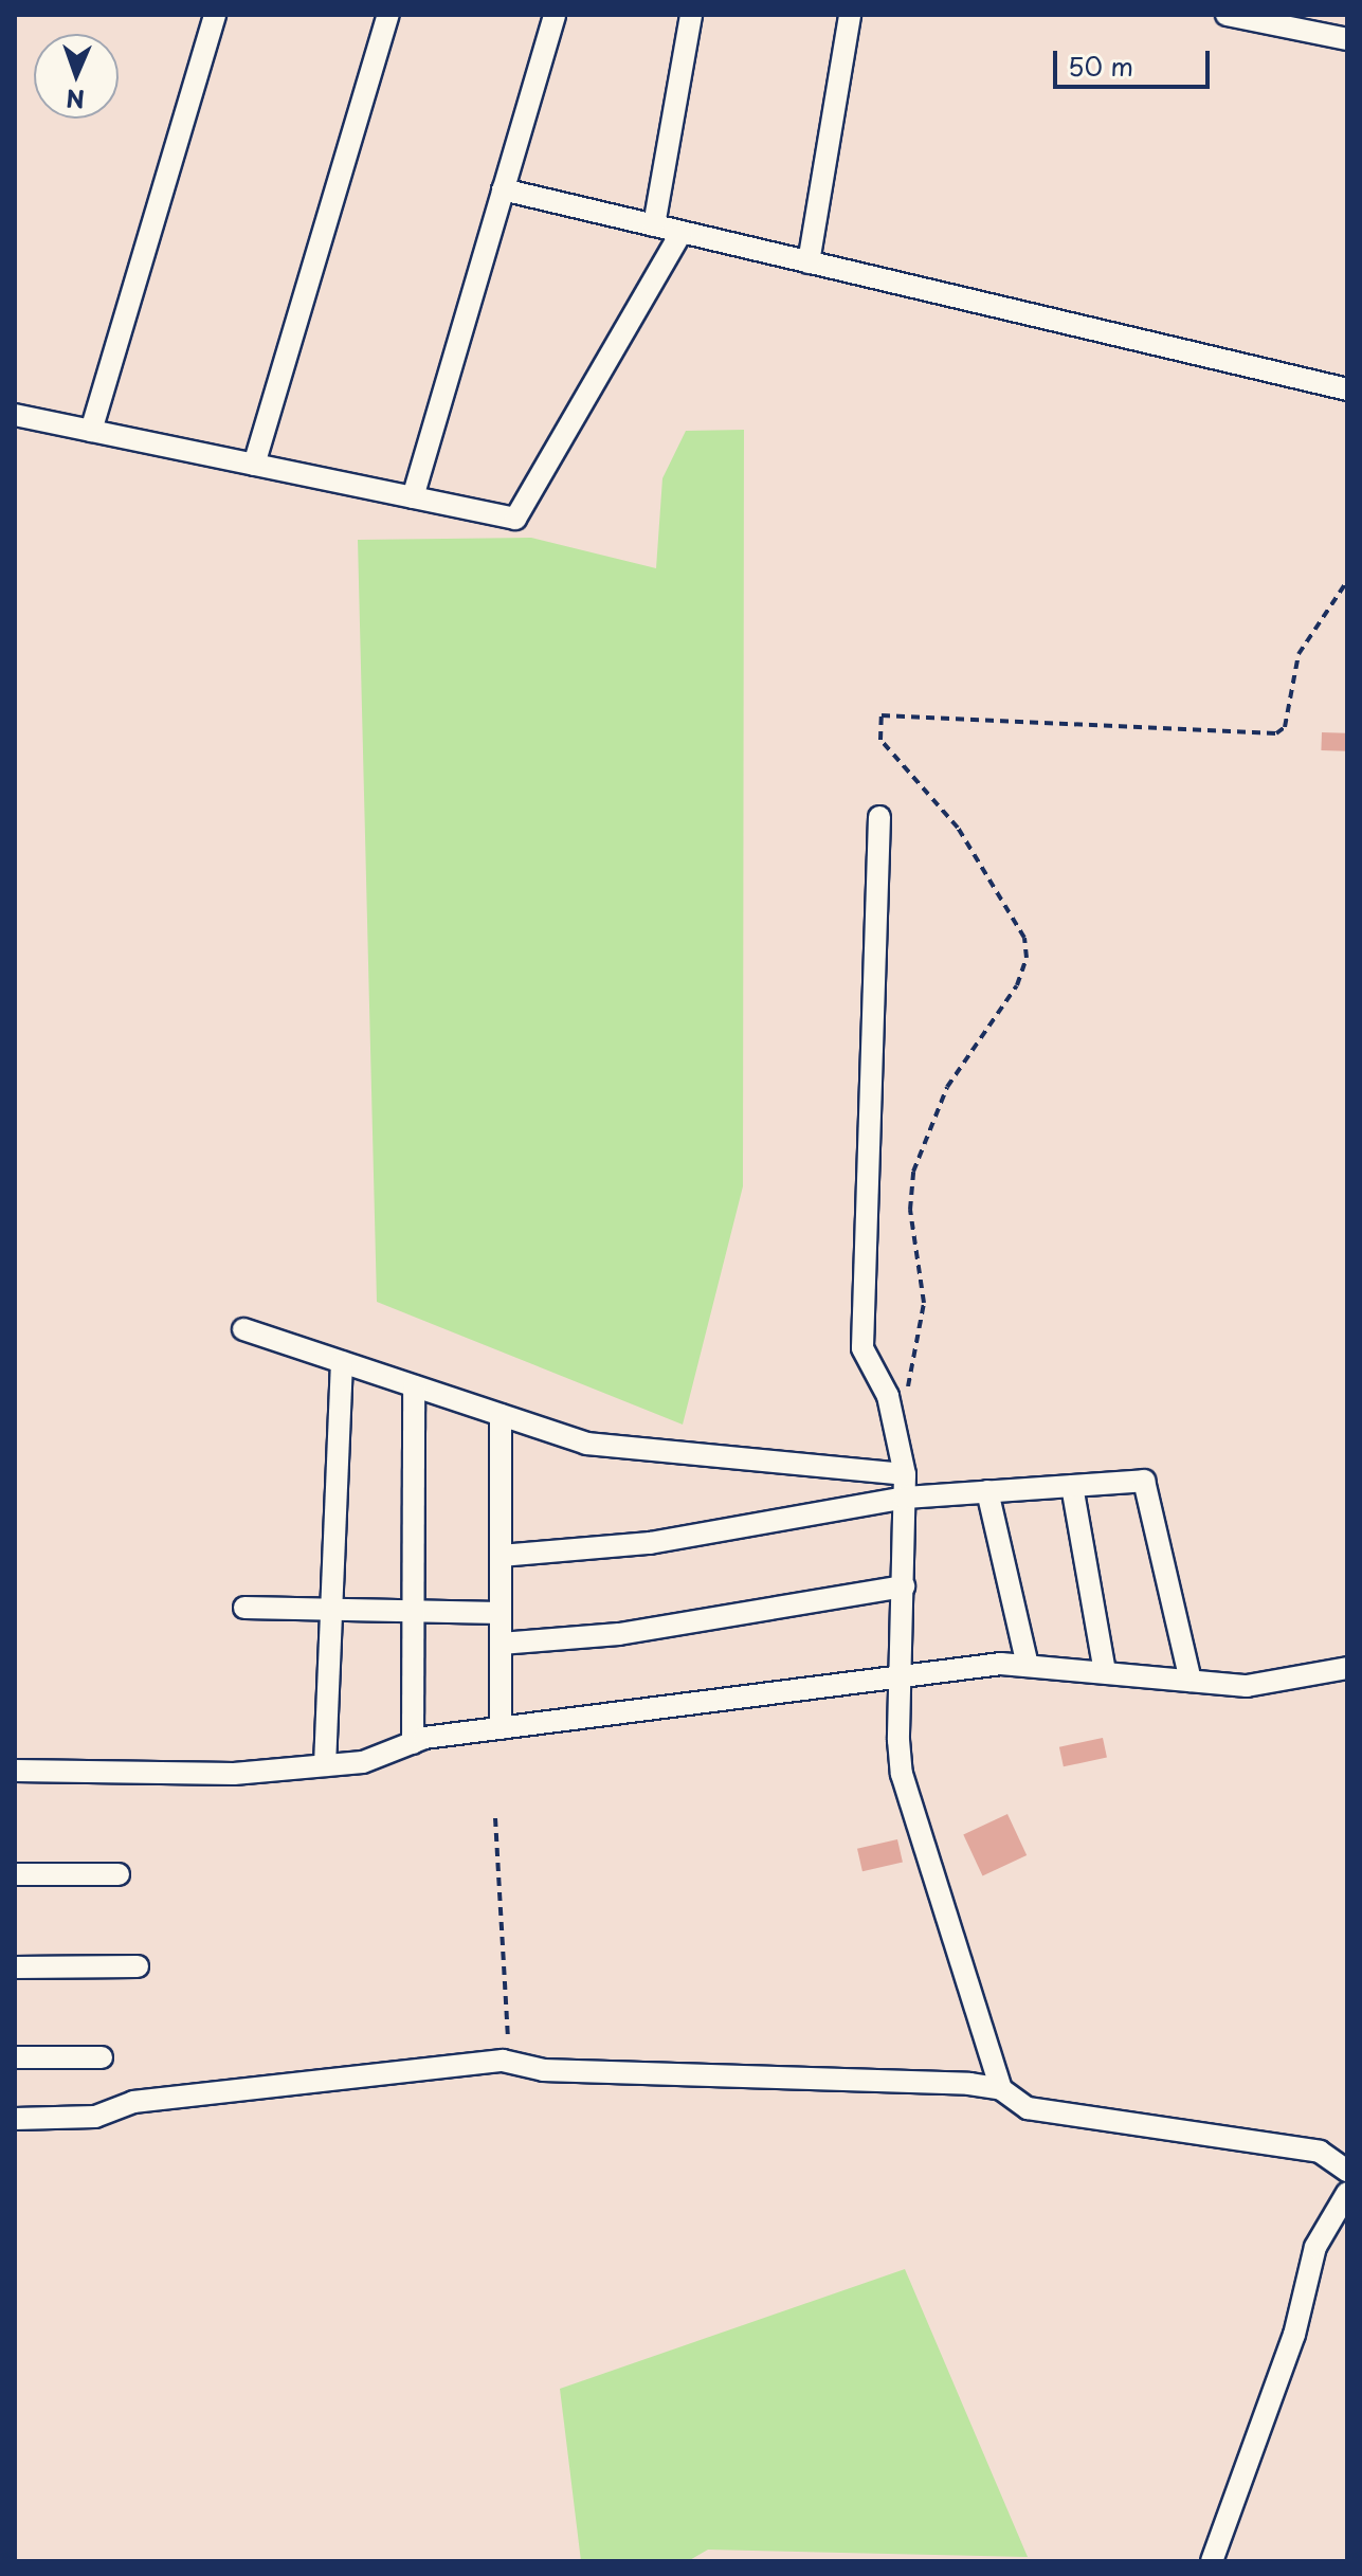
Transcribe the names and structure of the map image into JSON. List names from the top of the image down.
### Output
{
  "scale_bar": "50 m",
  "north": "bottom"
}
